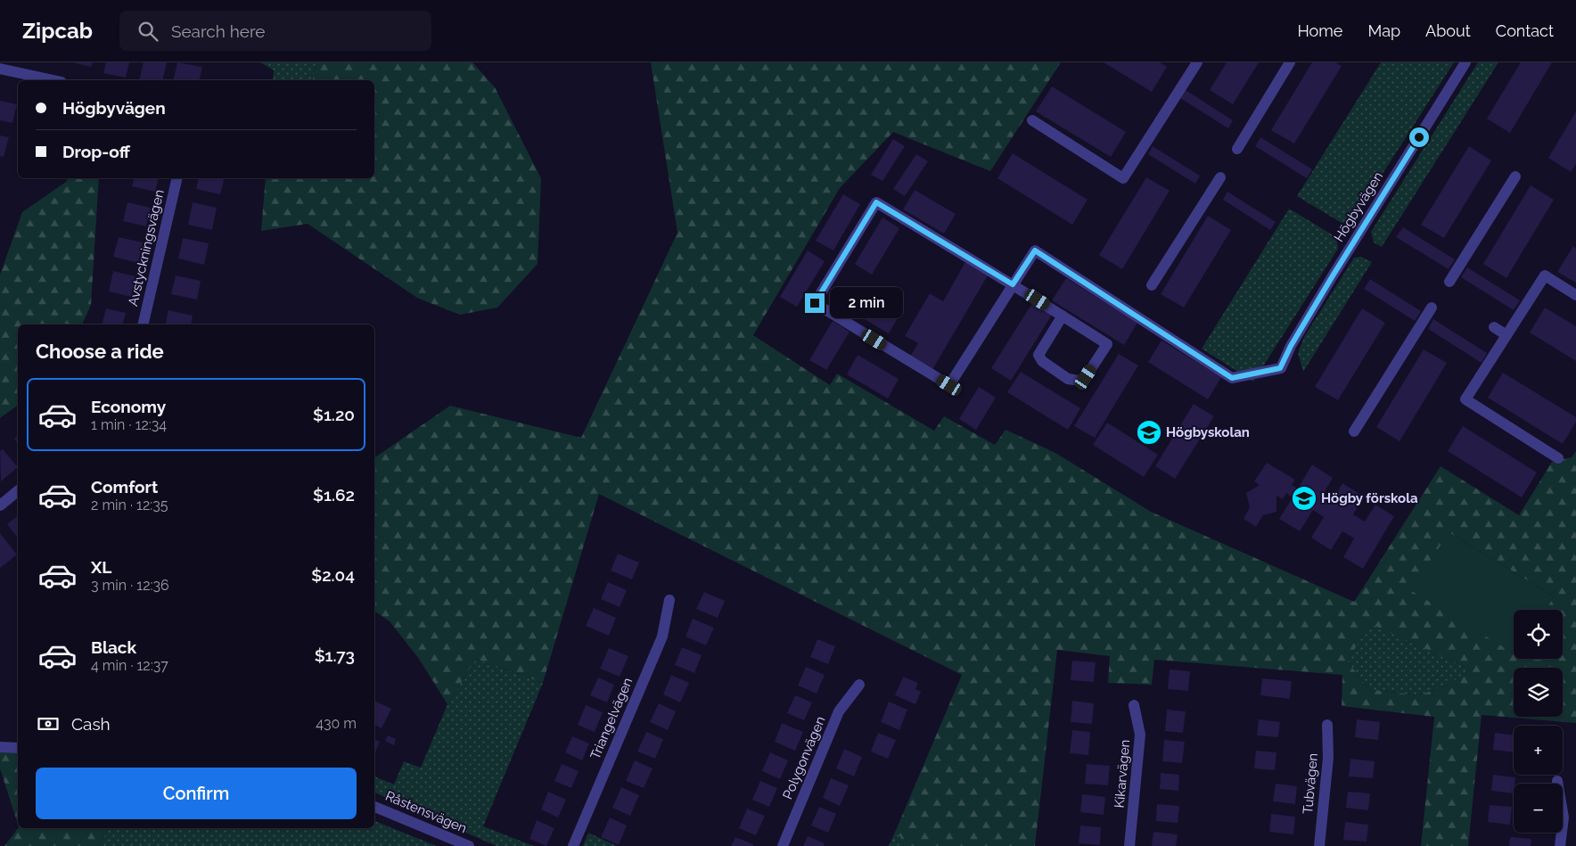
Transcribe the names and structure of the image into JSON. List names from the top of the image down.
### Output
{
  "streets": {
    "street": [
      "Högbyvägen",
      "Avstyckningsvägen",
      "Triangelvägen",
      "Polygonvägen",
      "Kikarvägen",
      "Tubvägen",
      "Råstensvägen"
    ]
  },
  "places": {
    "school or university": ["Högbyskolan", "Högby förskola"]
  },
  "page": {
    "header": "Zipcab",
    "search": "Search here",
    "nav": [
      "Home",
      "Map",
      "About",
      "Contact"
    ],
    "banner": ["Högbyvägen", "Drop-off"],
    "bubble": "2 min",
    "heading": "Choose a ride",
    "list": [
      {
        "name": "Economy",
        "note": "1 min · 12:34",
        "value": "$1.20"
      },
      {
        "name": "Comfort",
        "note": "2 min · 12:35",
        "value": "$1.62"
      },
      {
        "name": "XL",
        "note": "3 min · 12:36",
        "value": "$2.04"
      },
      {
        "name": "Black",
        "note": "4 min · 12:37",
        "value": "$1.73"
      }
    ],
    "map_buttons": ["+", "−"],
    "pay": ["Cash", "430 m"],
    "buttons": "Confirm"
  }
}
